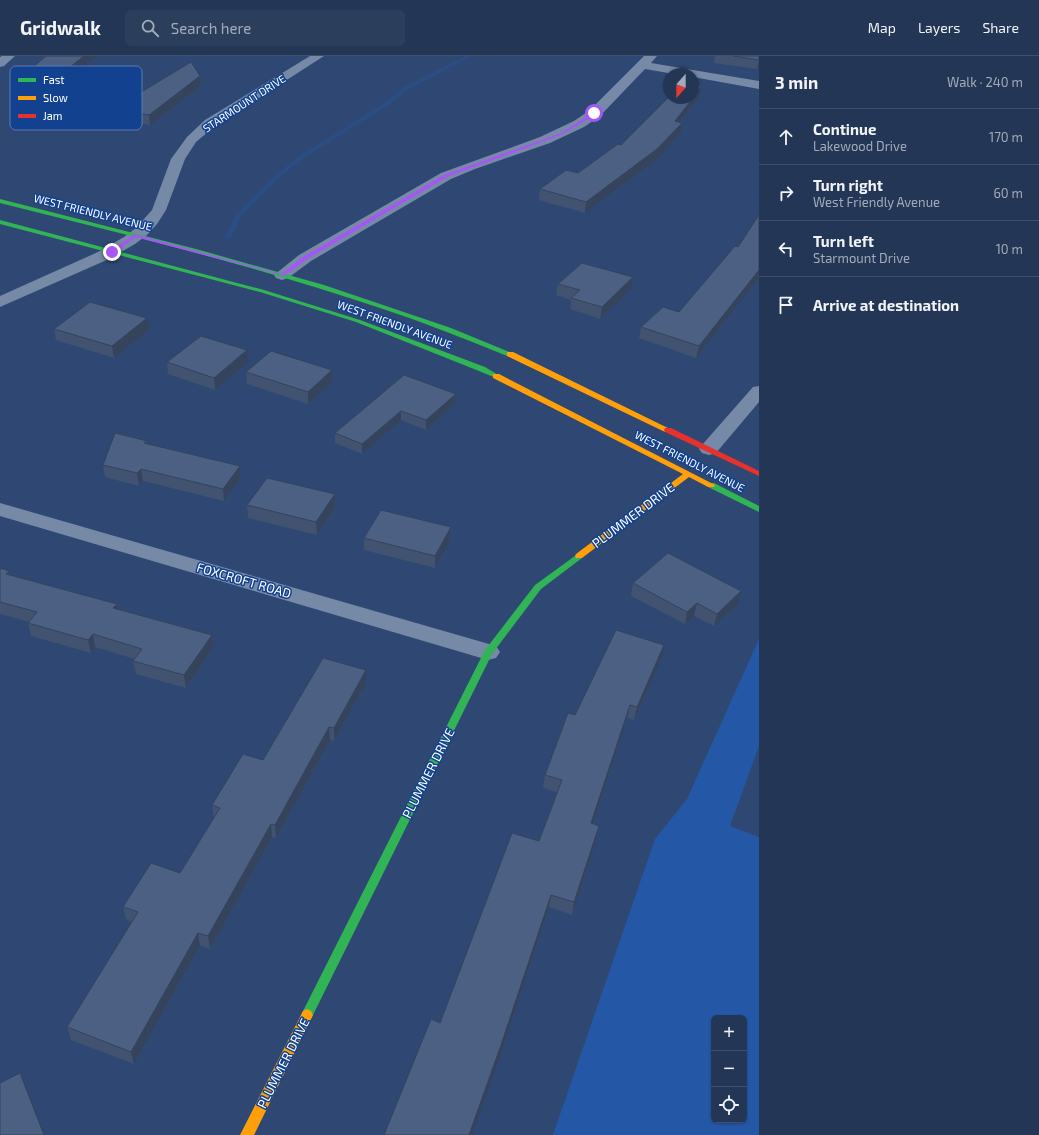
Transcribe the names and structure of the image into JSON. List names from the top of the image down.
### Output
{
  "streets": {
    "main road": ["WEST FRIENDLY AVENUE", "PLUMMER DRIVE"],
    "street": ["STARMOUNT DRIVE", "FOXCROFT ROAD"]
  },
  "crossings": [
    ["STARMOUNT DRIVE", "WEST FRIENDLY AVENUE"],
    ["WEST FRIENDLY AVENUE", "PLUMMER DRIVE"],
    ["PLUMMER DRIVE", "FOXCROFT ROAD"]
  ],
  "legend": ["Fast", "Slow", "Jam"],
  "north": "bottom",
  "page": {
    "header": "Gridwalk",
    "search": "Search here",
    "nav": ["Map", "Layers", "Share"],
    "heading": ["3 min", "Walk · 240 m"],
    "list": [
      ["Continue", "Lakewood Drive", "170 m"],
      ["Turn right", "West Friendly Avenue", "60 m"],
      ["Turn left", "Starmount Drive", "10 m"],
      "Arrive at destination"
    ],
    "map_buttons": ["+", "−"]
  }
}
